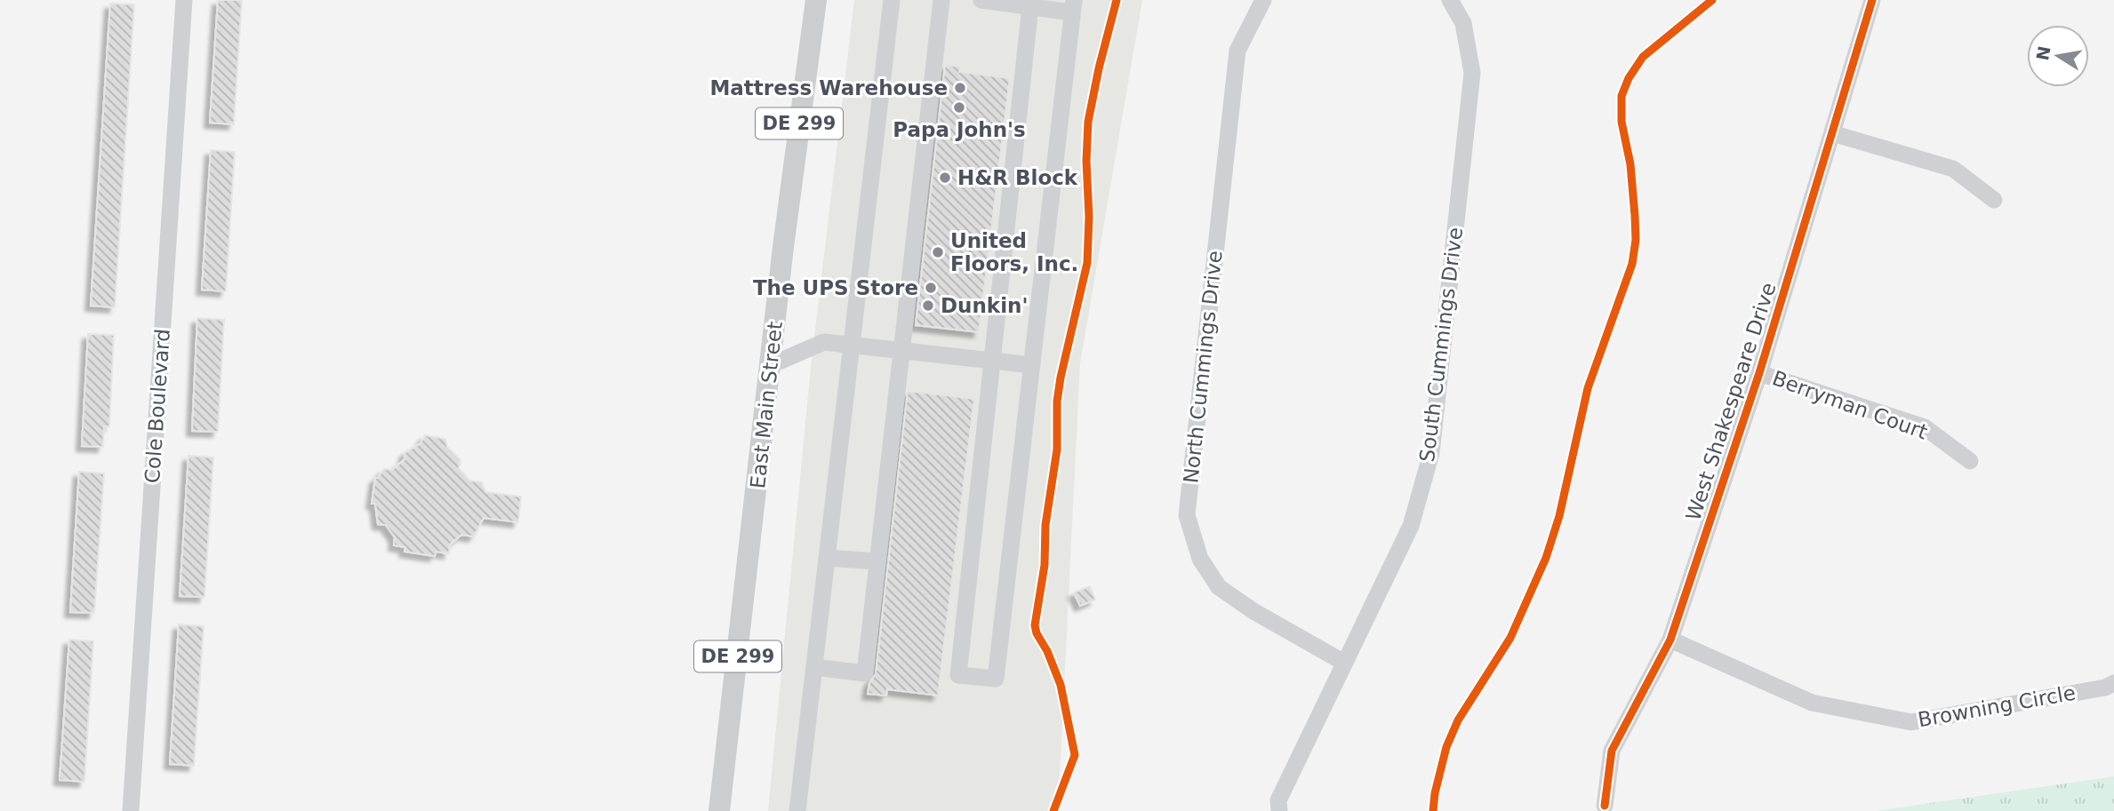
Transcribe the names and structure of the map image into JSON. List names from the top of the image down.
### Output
{
  "streets": {
    "main road": ["DE 299", "East Main Street"],
    "street": [
      "South Cummings Drive",
      "North Cummings Drive",
      "West Shakespeare Drive",
      "Berryman Court",
      "Cole Boulevard",
      "Browning Circle"
    ]
  },
  "crossings": [
    ["South Cummings Drive", "North Cummings Drive"],
    ["West Shakespeare Drive", "Berryman Court"],
    ["West Shakespeare Drive", "Browning Circle"]
  ],
  "places": [
    "Mattress Warehouse",
    "Papa John's",
    "H&R Block",
    "United Floors, Inc.",
    "The UPS Store",
    "Dunkin'"
  ],
  "north": "left"
}
